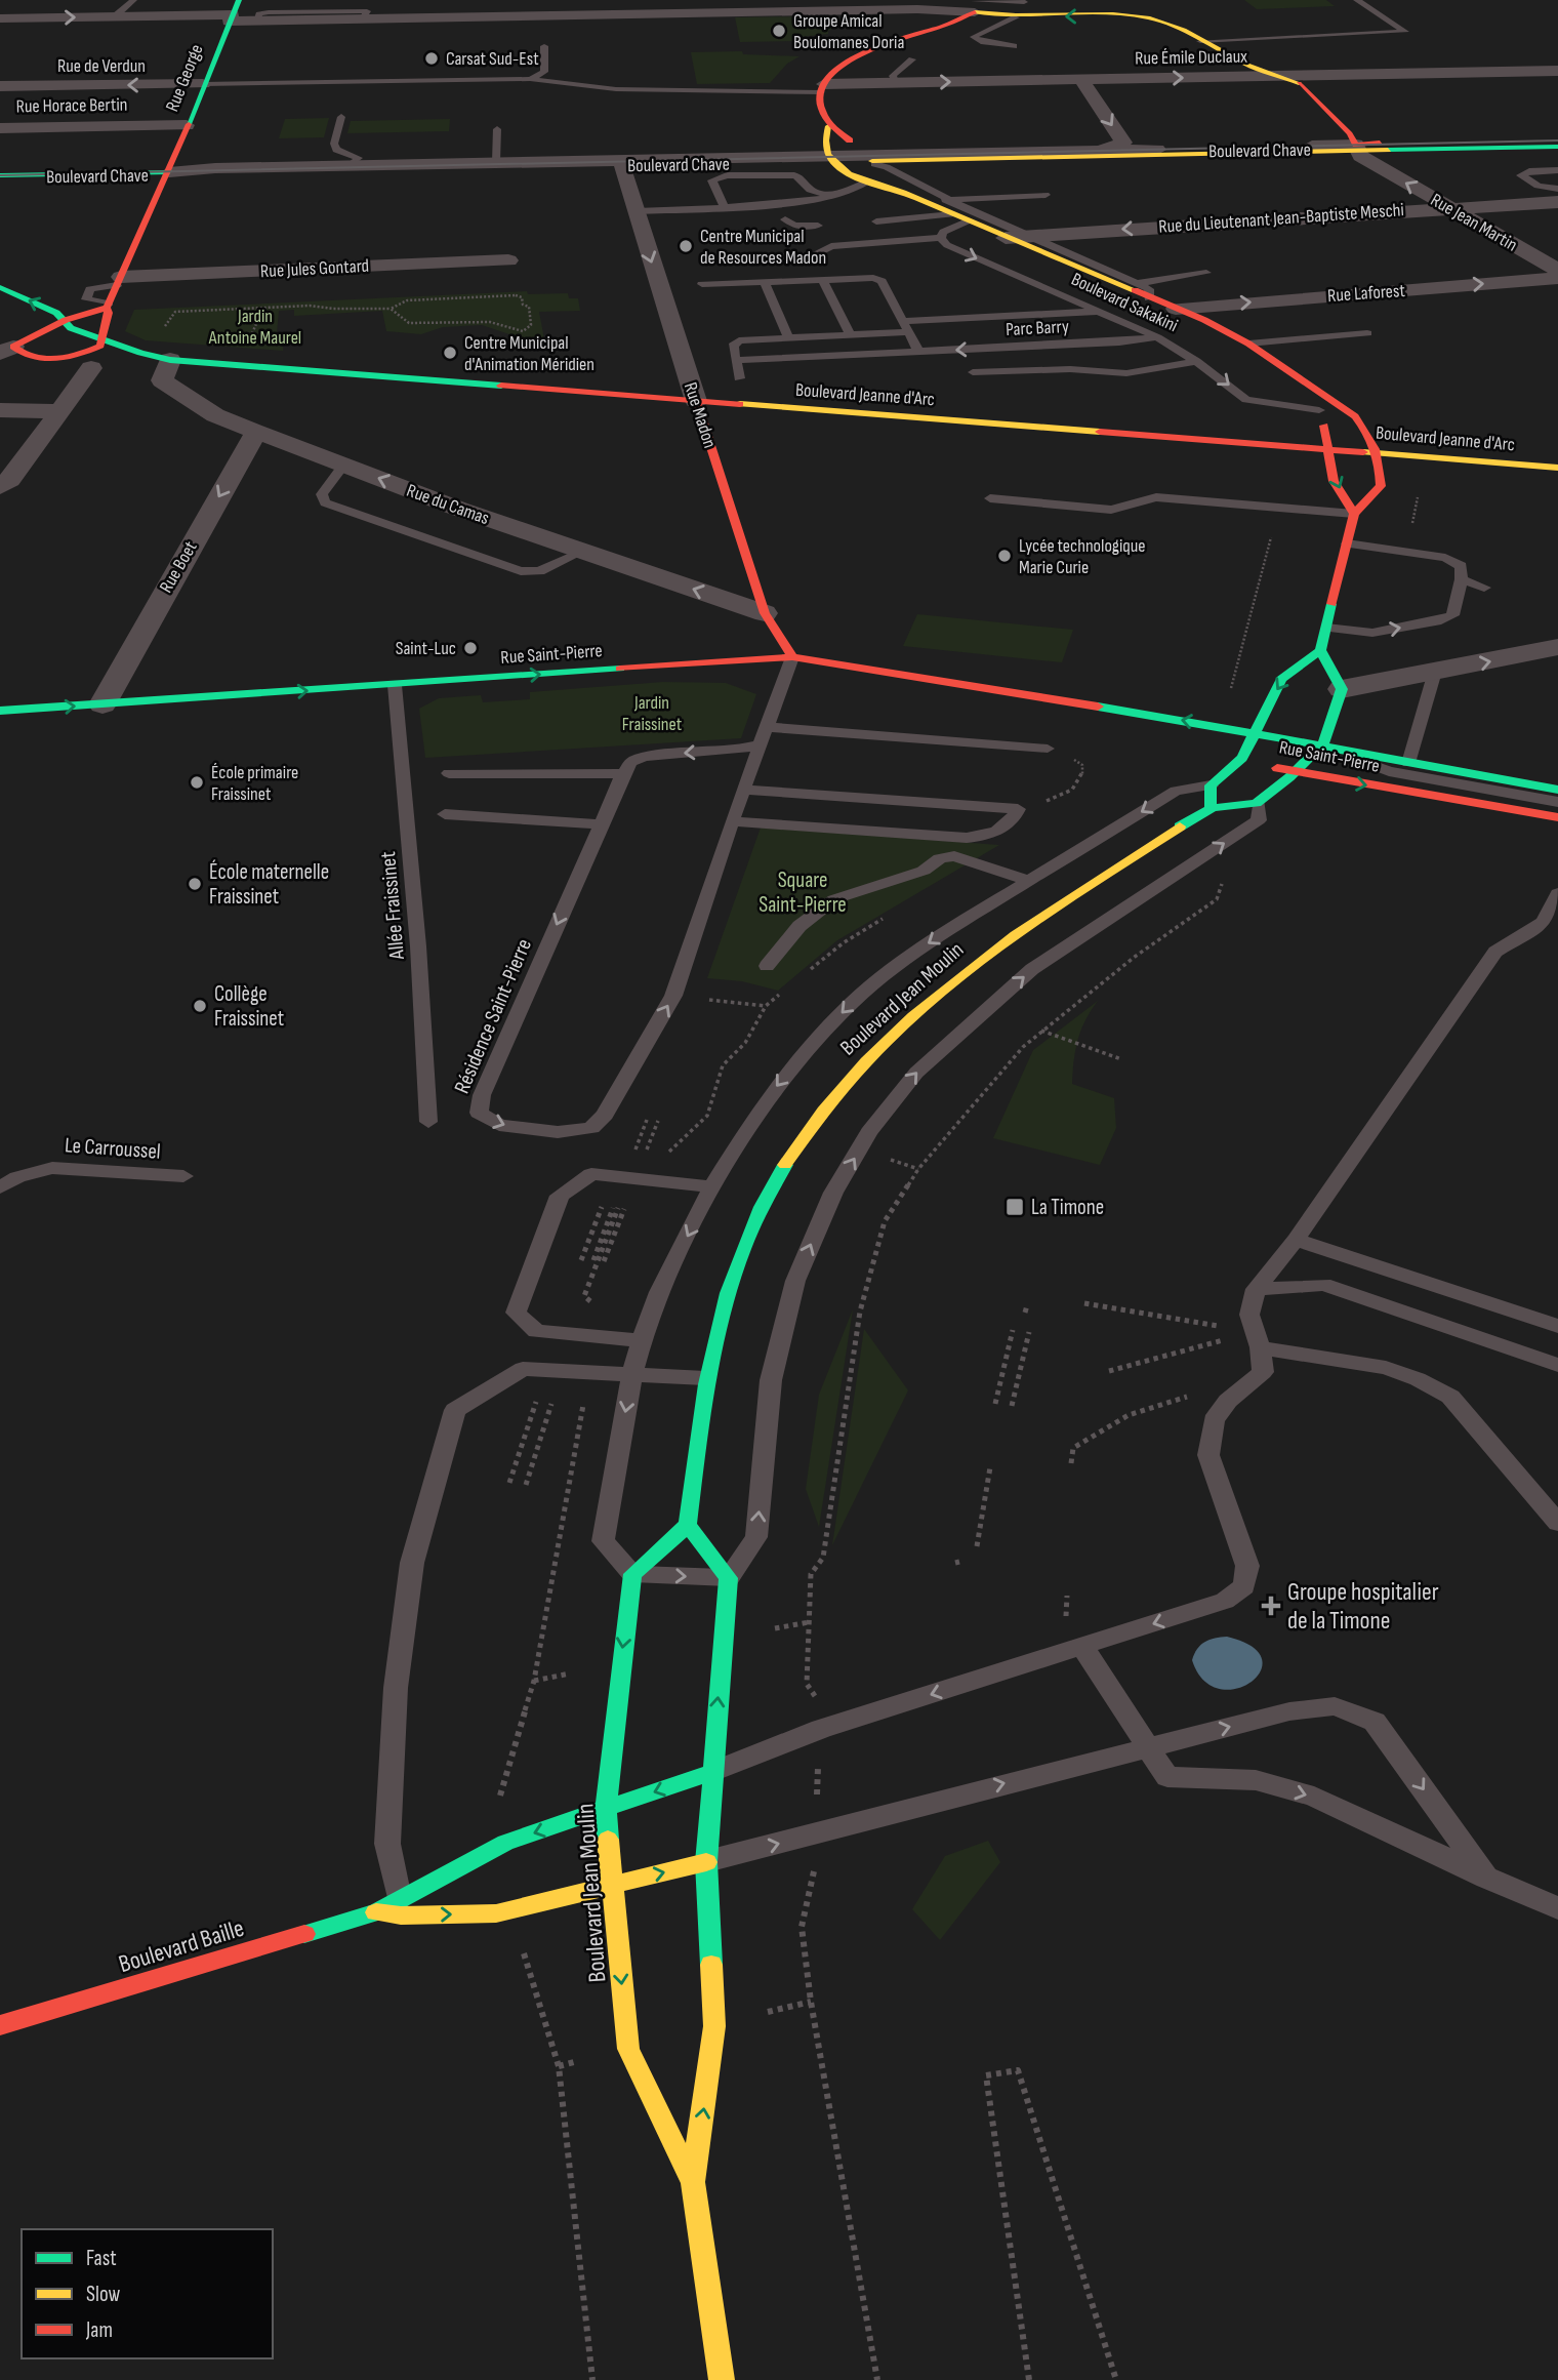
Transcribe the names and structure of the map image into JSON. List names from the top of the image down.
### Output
{
  "streets": {
    "street": [
      "Rue Émile Duclaux",
      "Rue de Verdun",
      "Rue George",
      "Rue Horace Bertin",
      "Boulevard Chave",
      "Rue du Lieutenant Jean-Baptiste Meschi",
      "Rue Jean Martin",
      "Rue Jules Gontard",
      "Rue Laforest",
      "Boulevard Sakakini",
      "Boulevard Jeanne d'Arc",
      "Rue Madon",
      "Rue du Camas",
      "Rue Boet",
      "Rue Saint-Pierre",
      "Boulevard Jean Moulin",
      "Boulevard Baille"
    ],
    "lane": [
      "Parc Barry",
      "Allée Fraissinet",
      "Résidence Saint-Pierre",
      "Le Carroussel"
    ]
  },
  "crossings": [
    ["Rue de Verdun", "Rue George"],
    ["Rue George", "Rue Horace Bertin"],
    ["Rue George", "Boulevard Chave"],
    ["Rue George", "Rue Jules Gontard"],
    ["Rue George", "Boulevard Jeanne d'Arc"],
    ["Boulevard Chave", "Rue Jean Martin"],
    ["Boulevard Chave", "Boulevard Sakakini"],
    ["Boulevard Chave", "Rue Madon"],
    ["Rue du Lieutenant Jean-Baptiste Meschi", "Rue Jean Martin"],
    ["Rue du Lieutenant Jean-Baptiste Meschi", "Boulevard Sakakini"],
    ["Rue Laforest", "Boulevard Sakakini"],
    ["Boulevard Sakakini", "Parc Barry"],
    ["Boulevard Sakakini", "Boulevard Jeanne d'Arc"],
    ["Boulevard Jeanne d'Arc", "Rue Madon"],
    ["Boulevard Jeanne d'Arc", "Rue du Camas"],
    ["Rue Madon", "Rue du Camas"],
    ["Rue Madon", "Rue Saint-Pierre"],
    ["Rue Madon", "Résidence Saint-Pierre"],
    ["Rue du Camas", "Rue Boet"],
    ["Rue Boet", "Rue Saint-Pierre"],
    ["Rue Saint-Pierre", "Allée Fraissinet"],
    ["Rue Saint-Pierre", "Résidence Saint-Pierre"],
    ["Boulevard Jean Moulin", "Boulevard Baille"]
  ],
  "one_way": [
    "Rue Jean Martin",
    "Rue Laforest",
    "Rue Madon",
    "Rue du Camas"
  ],
  "parks": ["Jardin Antoine Maurel", "Jardin Fraissinet", "Square Saint-Pierre"],
  "places": {
    "other": [
      "Groupe Amical Boulomanes Doria",
      "Carsat Sud-Est",
      "Centre Municipal de Resources Madon",
      "Centre Municipal d'Animation Méridien",
      "Lycée technologique Marie Curie",
      "Saint-Luc",
      "École primaire Fraissinet",
      "École maternelle Fraissinet",
      "Collège Fraissinet"
    ],
    "transit": ["La Timone"],
    "health": ["Groupe hospitalier de la Timone"]
  },
  "legend": ["Fast", "Slow", "Jam"]
}
